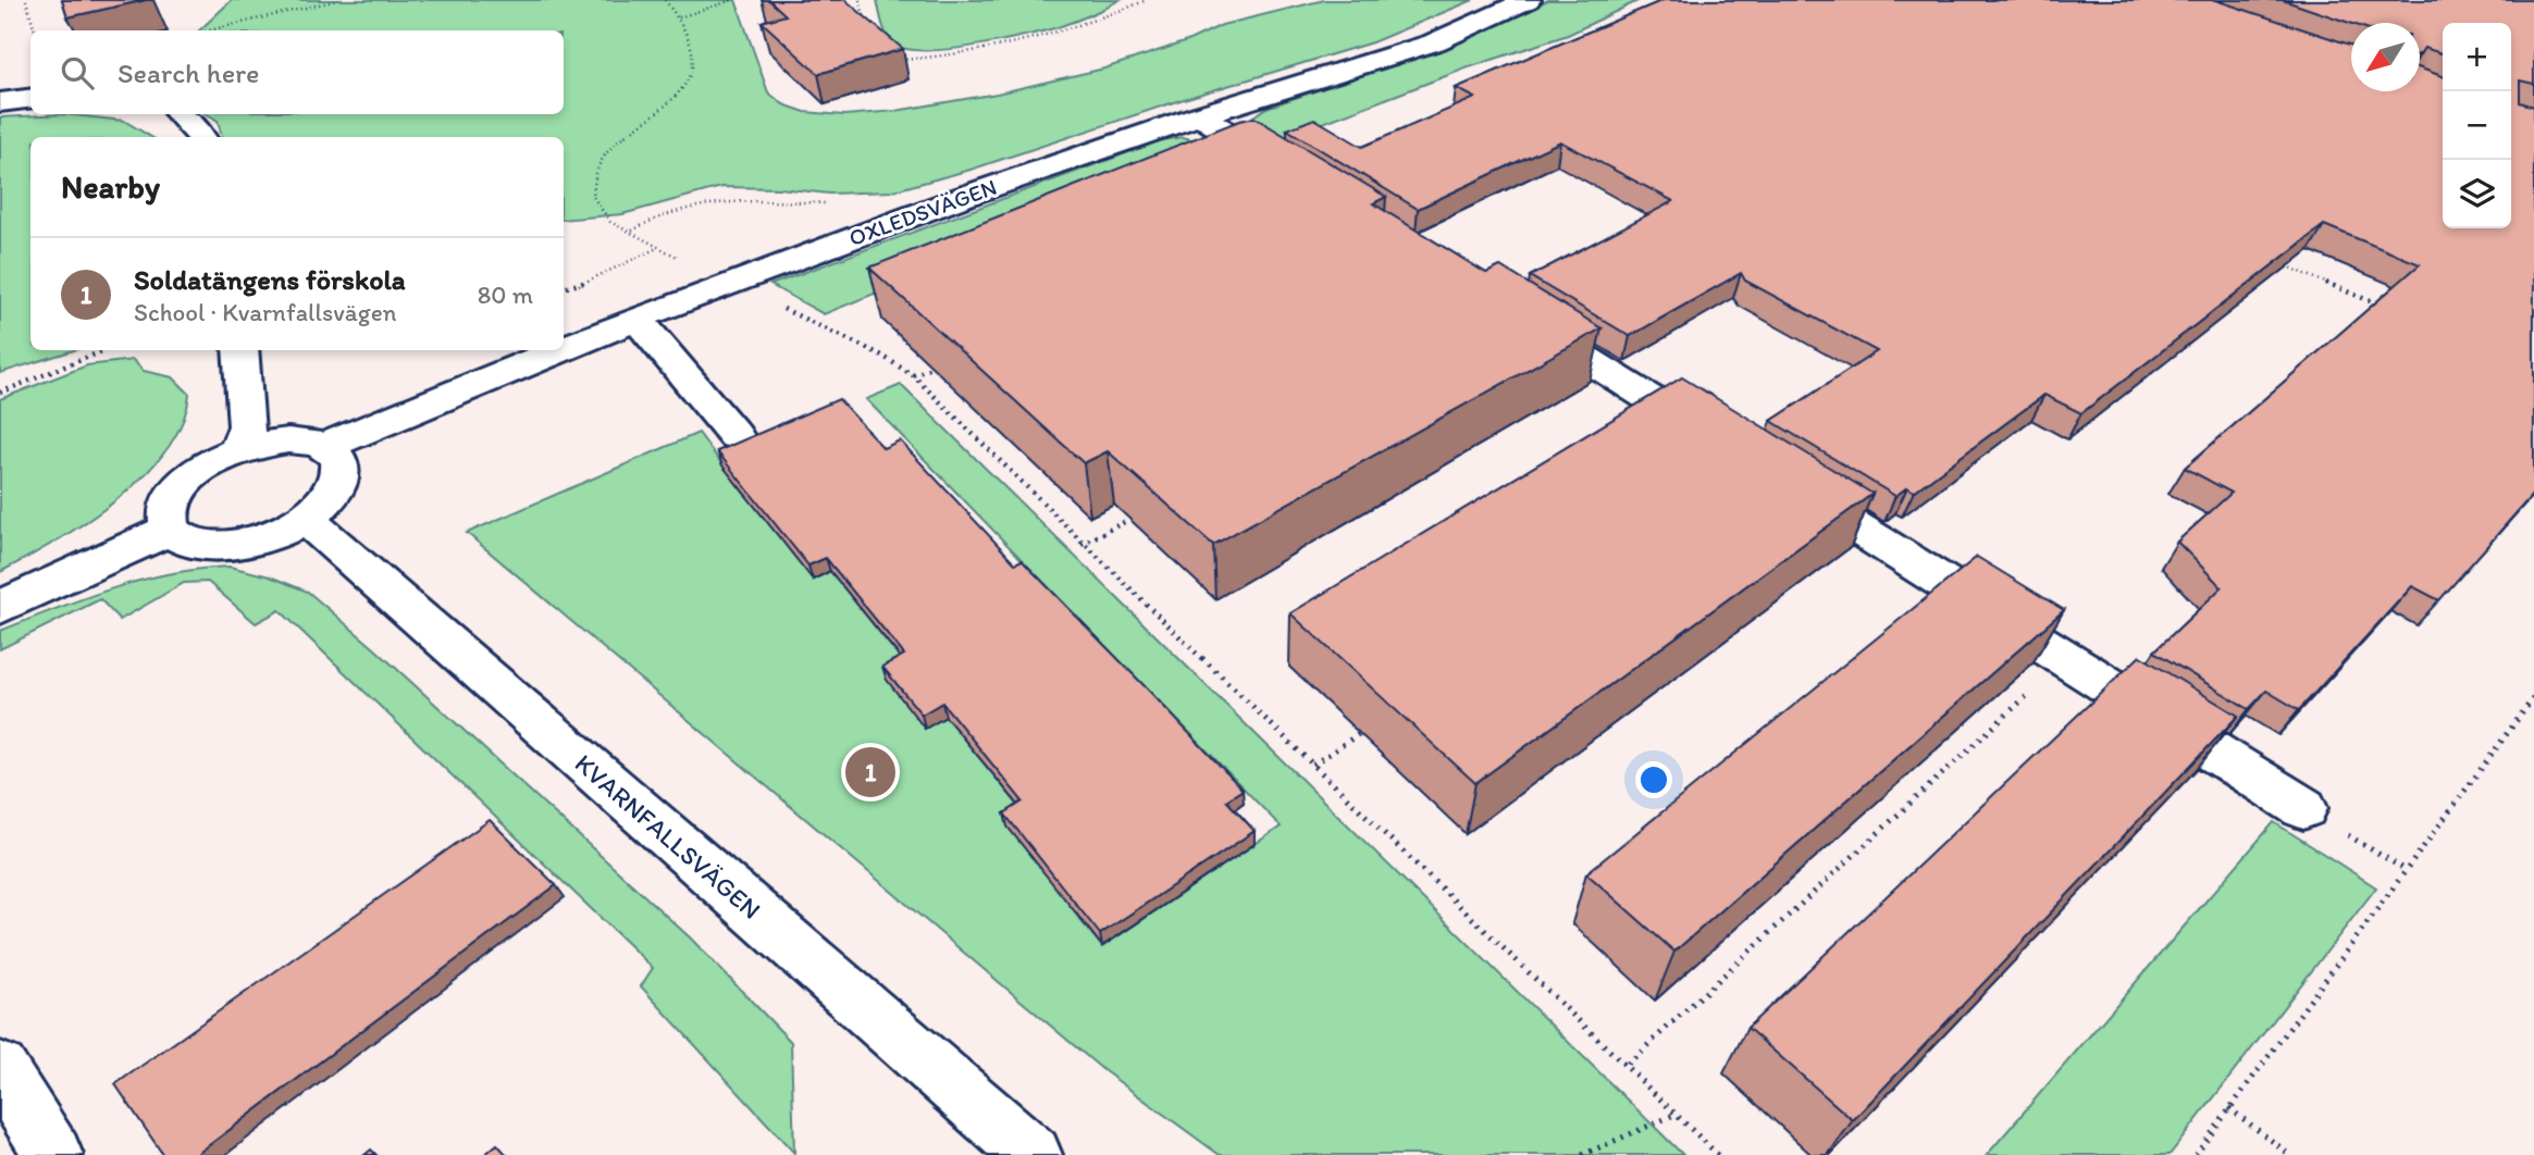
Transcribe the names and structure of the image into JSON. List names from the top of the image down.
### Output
{
  "streets": {
    "street": ["OXLEDSVÄGEN", "KVARNFALLSVÄGEN"]
  },
  "north": "bottom left",
  "page": {
    "map_buttons": ["+", "−"],
    "search": "Search here",
    "heading": "Nearby",
    "list": [
      {
        "mark": "1",
        "name": "Soldatängens förskola",
        "note": "School · Kvarnfallsvägen",
        "value": "80 m"
      }
    ],
    "pins": "1"
  }
}
